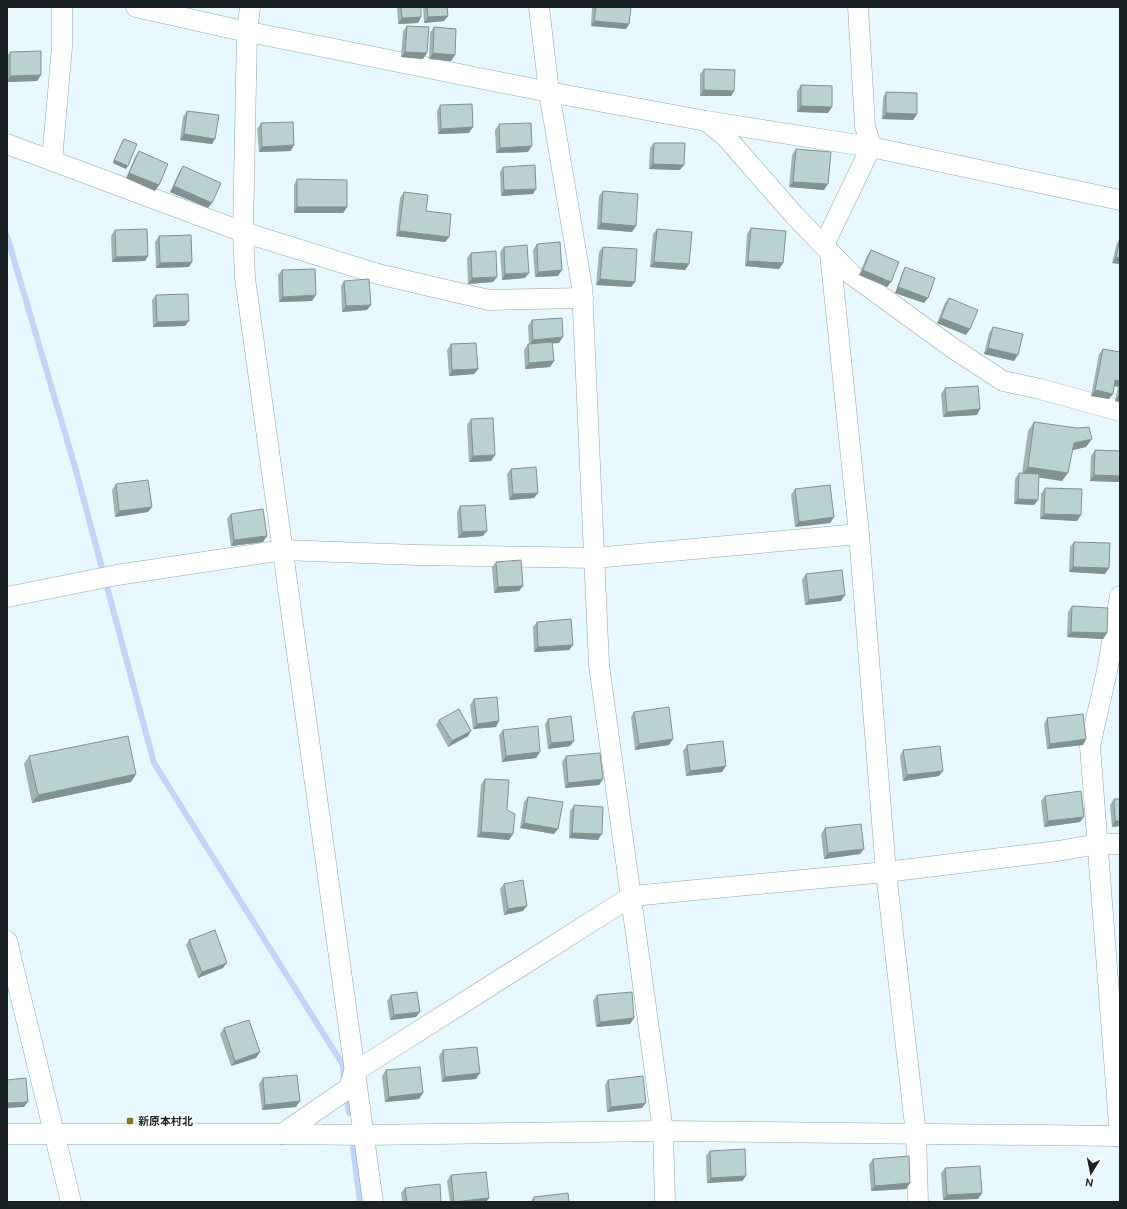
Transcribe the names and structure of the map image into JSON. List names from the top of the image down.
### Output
{
  "places": {
    "transit": ["新原本村北"]
  },
  "north": "bottom"
}
